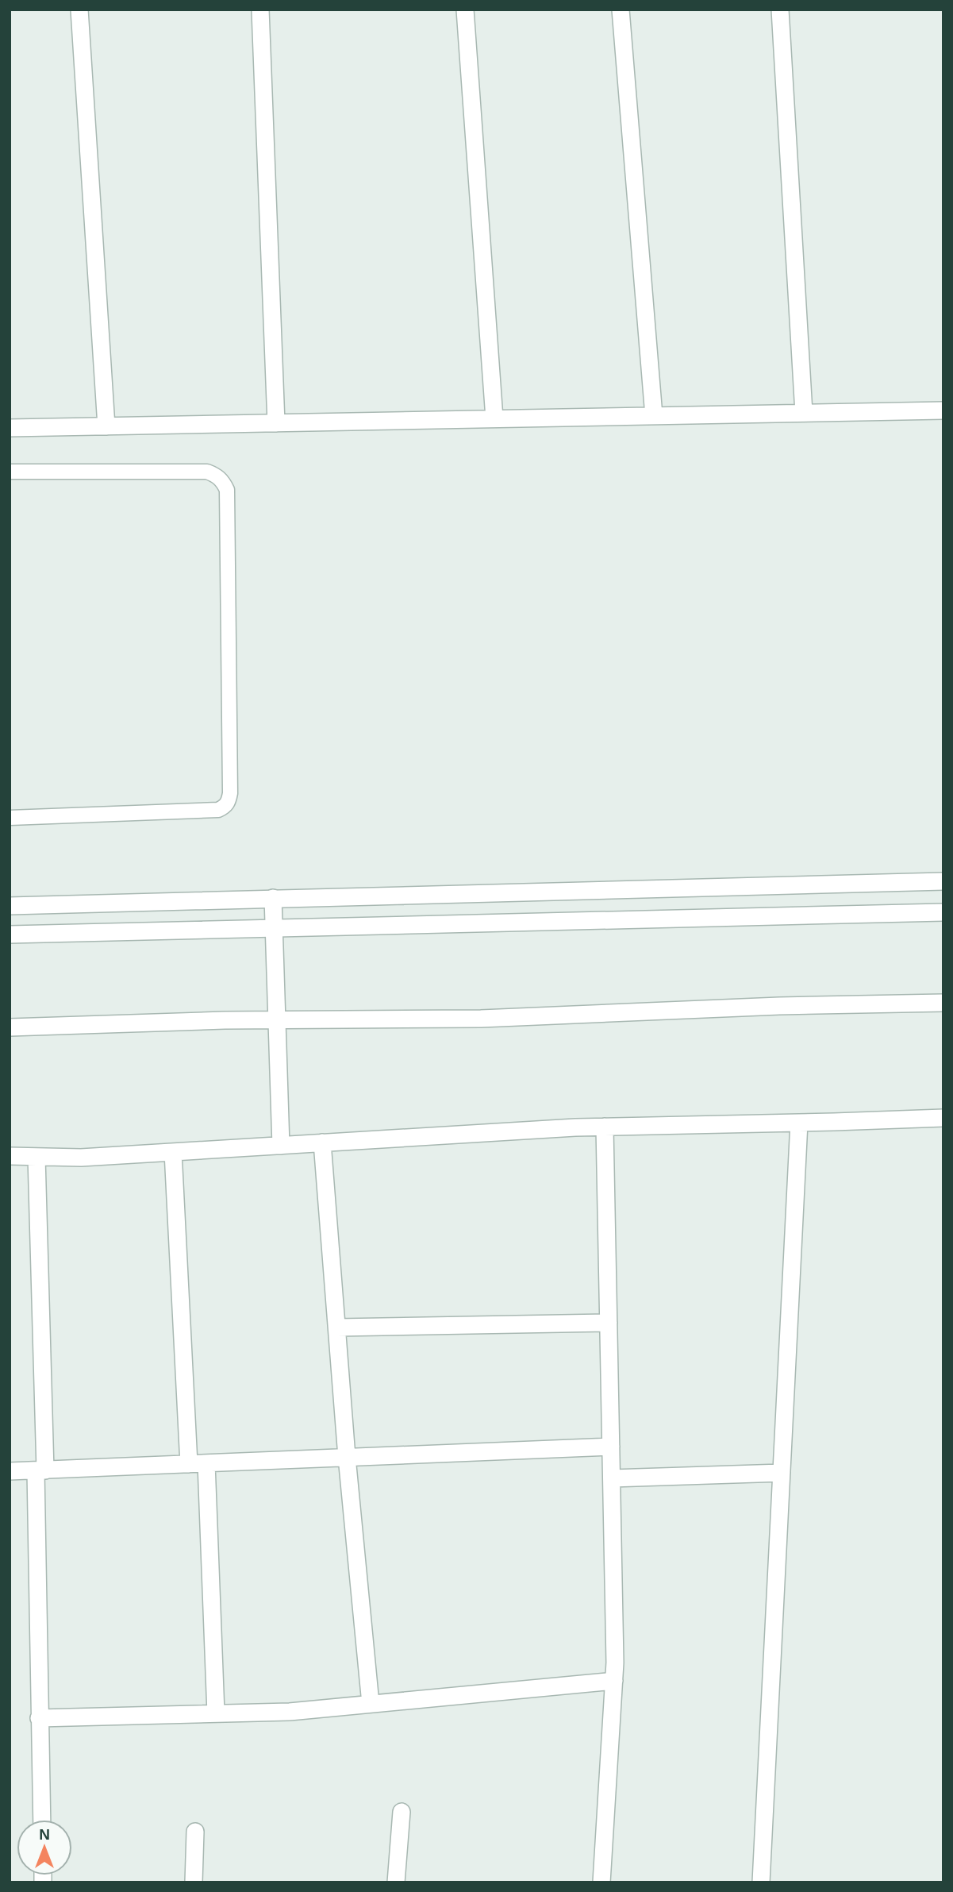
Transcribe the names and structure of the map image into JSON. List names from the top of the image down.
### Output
{
  "north": "top"
}
